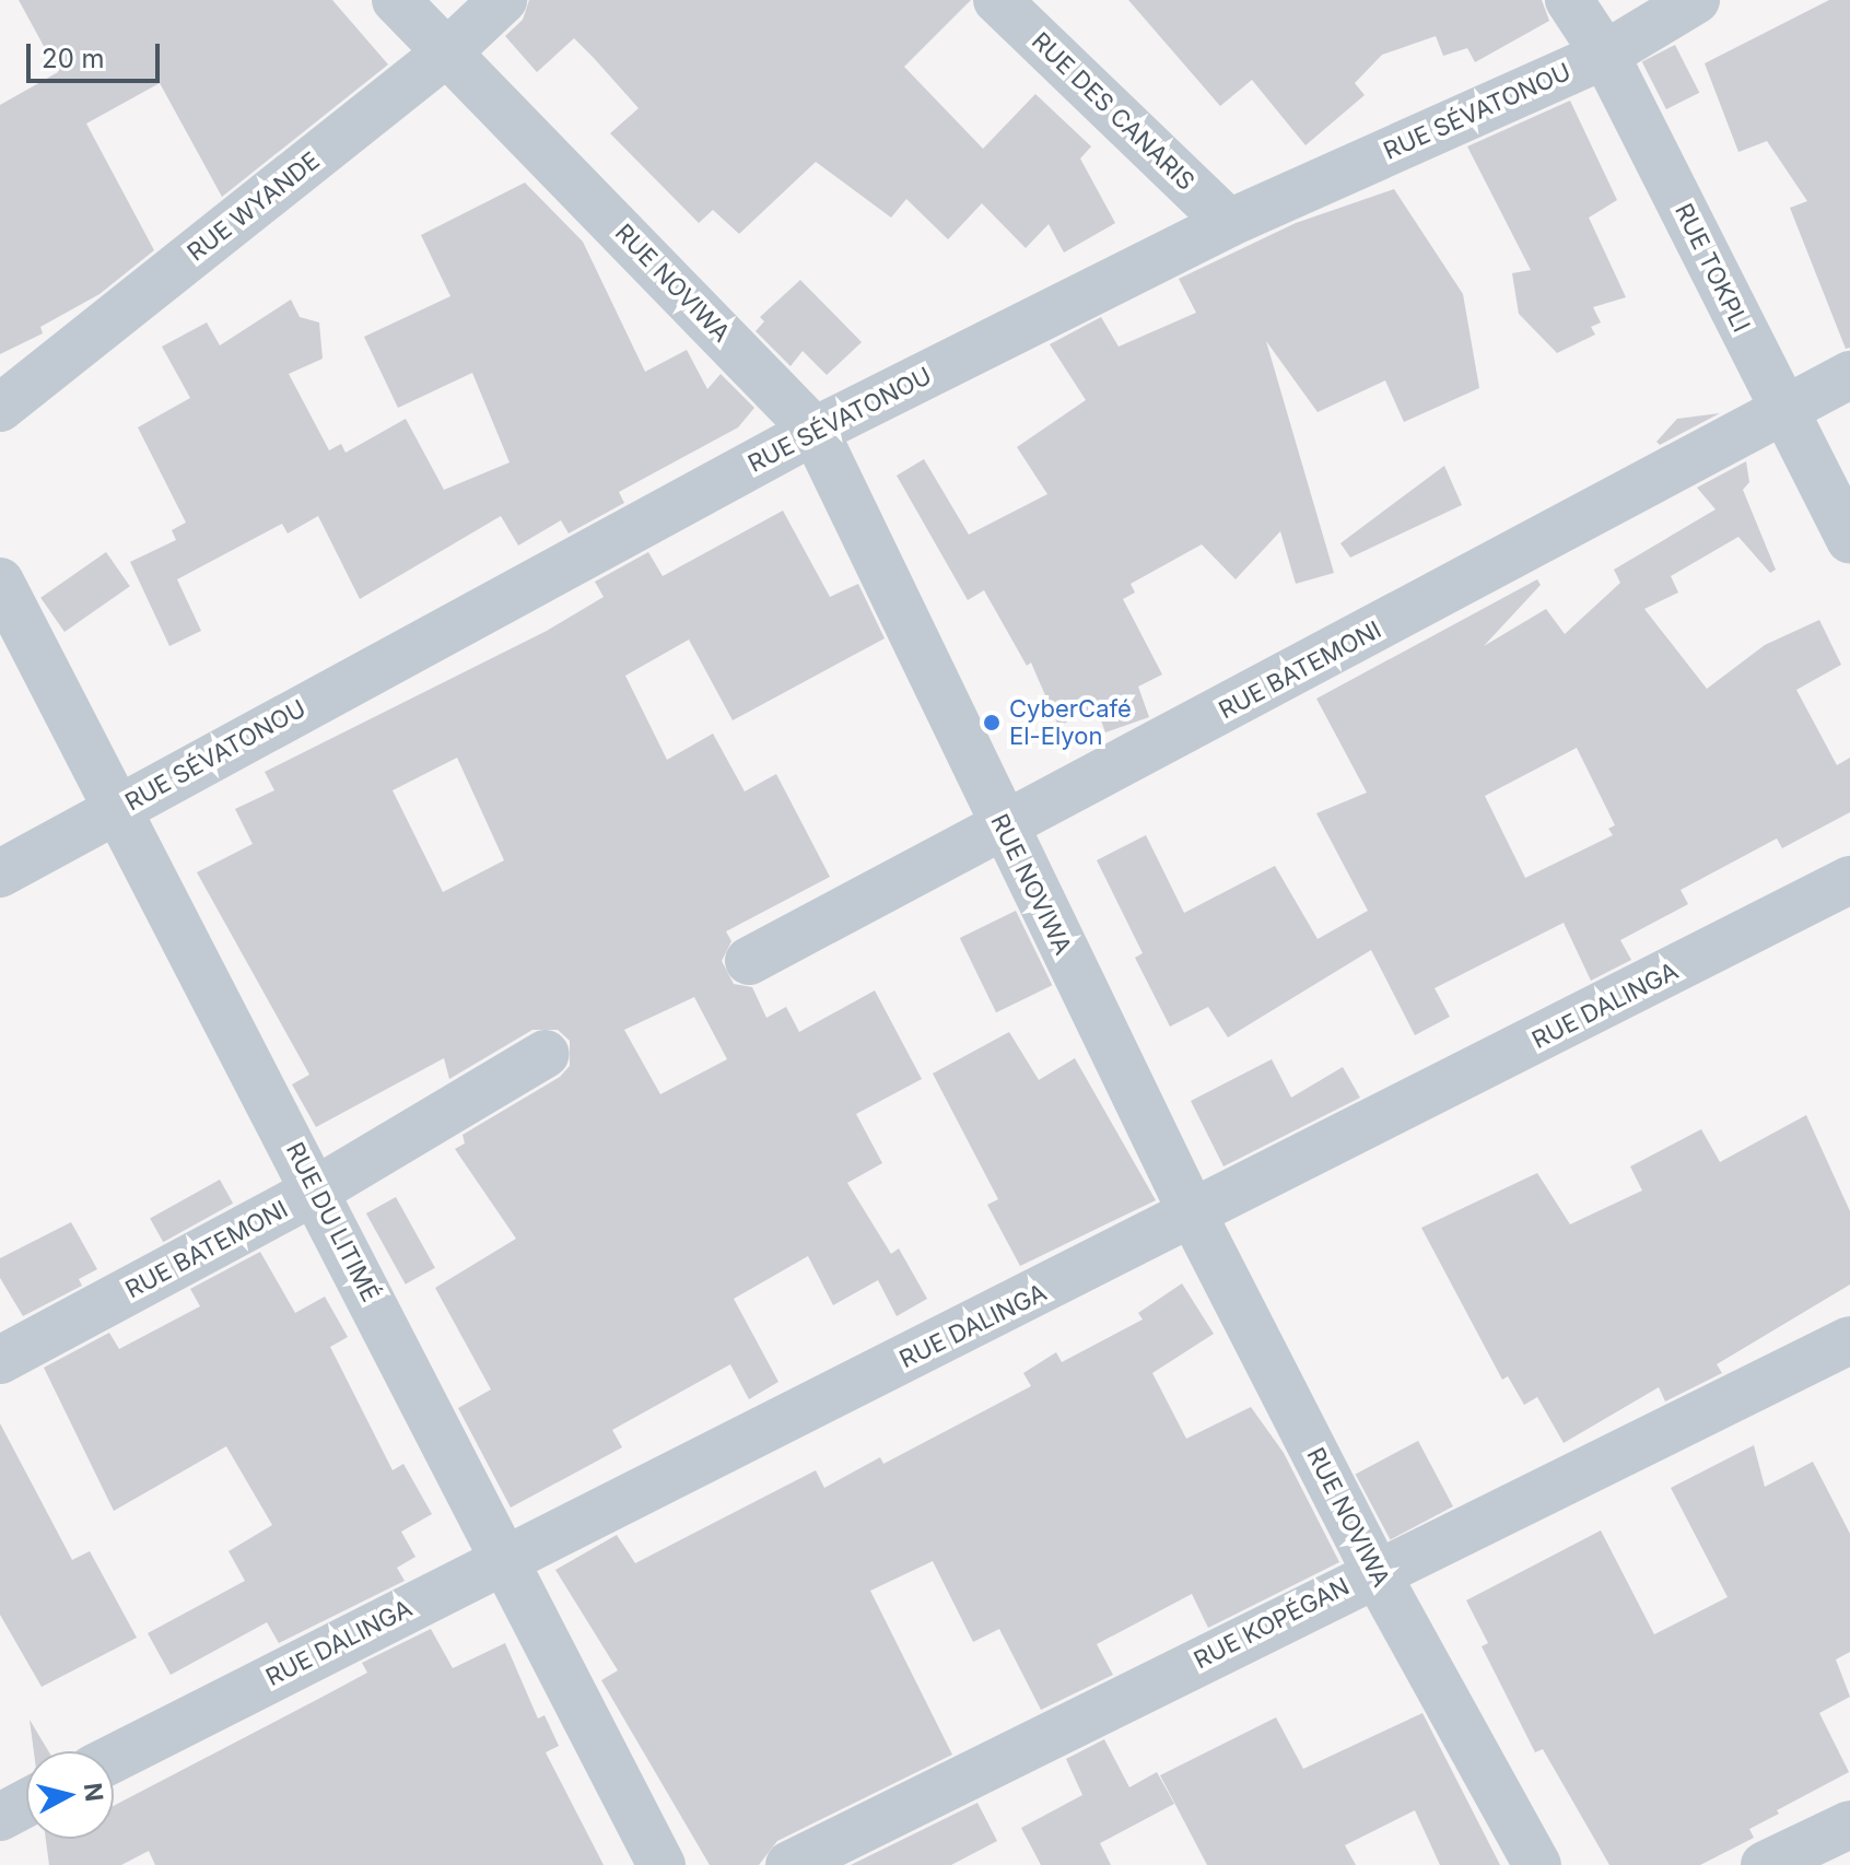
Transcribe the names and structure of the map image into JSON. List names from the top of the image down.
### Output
{
  "streets": {
    "street": [
      "RUE DES CANARIS",
      "RUE SÉVATONOU",
      "RUE WYANDE",
      "RUE TOKPLI",
      "RUE NOVIWA",
      "RUE BATEMONI",
      "RUE DALINGA",
      "RUE DU LITIMÉ",
      "RUE KOPÉGAN"
    ]
  },
  "crossings": [
    ["RUE DES CANARIS", "RUE SÉVATONOU"],
    ["RUE SÉVATONOU", "RUE TOKPLI"],
    ["RUE SÉVATONOU", "RUE NOVIWA"],
    ["RUE SÉVATONOU", "RUE DU LITIMÉ"],
    ["RUE WYANDE", "RUE NOVIWA"],
    ["RUE TOKPLI", "RUE BATEMONI"],
    ["RUE NOVIWA", "RUE BATEMONI"],
    ["RUE NOVIWA", "RUE DALINGA"],
    ["RUE NOVIWA", "RUE KOPÉGAN"],
    ["RUE BATEMONI", "RUE DU LITIMÉ"],
    ["RUE DALINGA", "RUE DU LITIMÉ"]
  ],
  "places": ["CyberCafé El-Elyon"],
  "scale_bar": "20 m",
  "north": "right"
}
